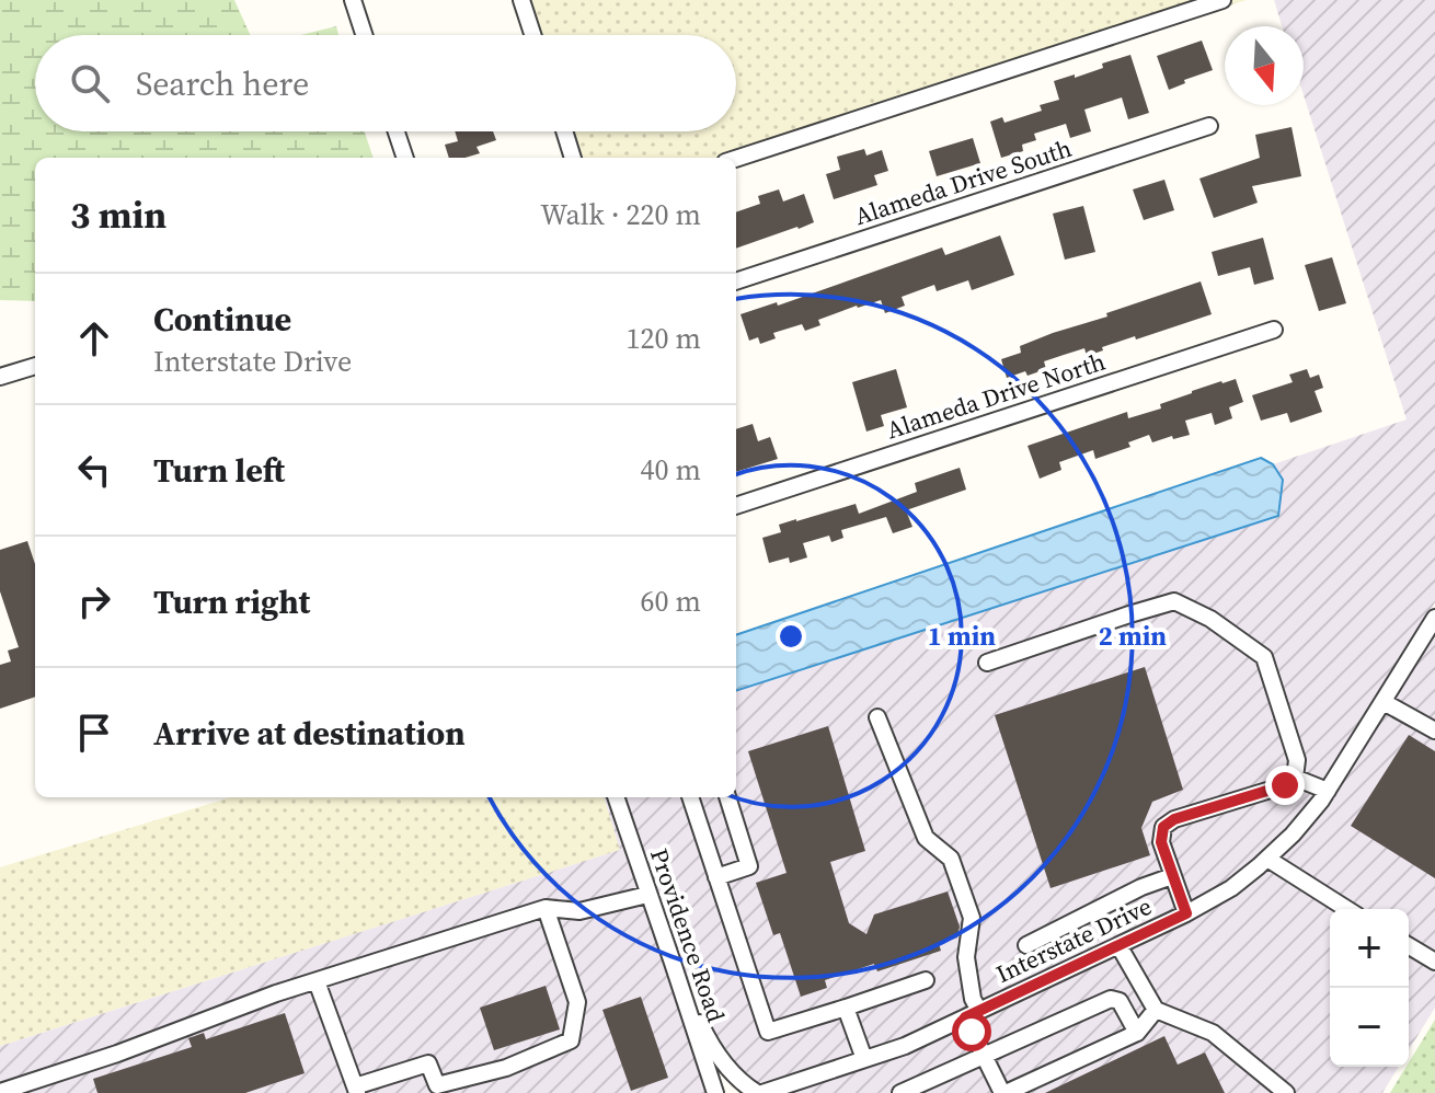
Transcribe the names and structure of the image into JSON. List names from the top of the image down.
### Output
{
  "streets": {
    "street": [
      "Alameda Drive South",
      "Alameda Drive North",
      "Providence Road",
      "Interstate Drive"
    ]
  },
  "north": "bottom",
  "page": {
    "search": "Search here",
    "heading": ["3 min", "Walk · 220 m"],
    "list": [
      ["Continue", "Interstate Drive", "120 m"],
      ["Turn left", "40 m"],
      ["Turn right", "60 m"],
      "Arrive at destination"
    ],
    "map_buttons": ["+", "−"]
  },
  "rings": ["1 min", "2 min"]
}
